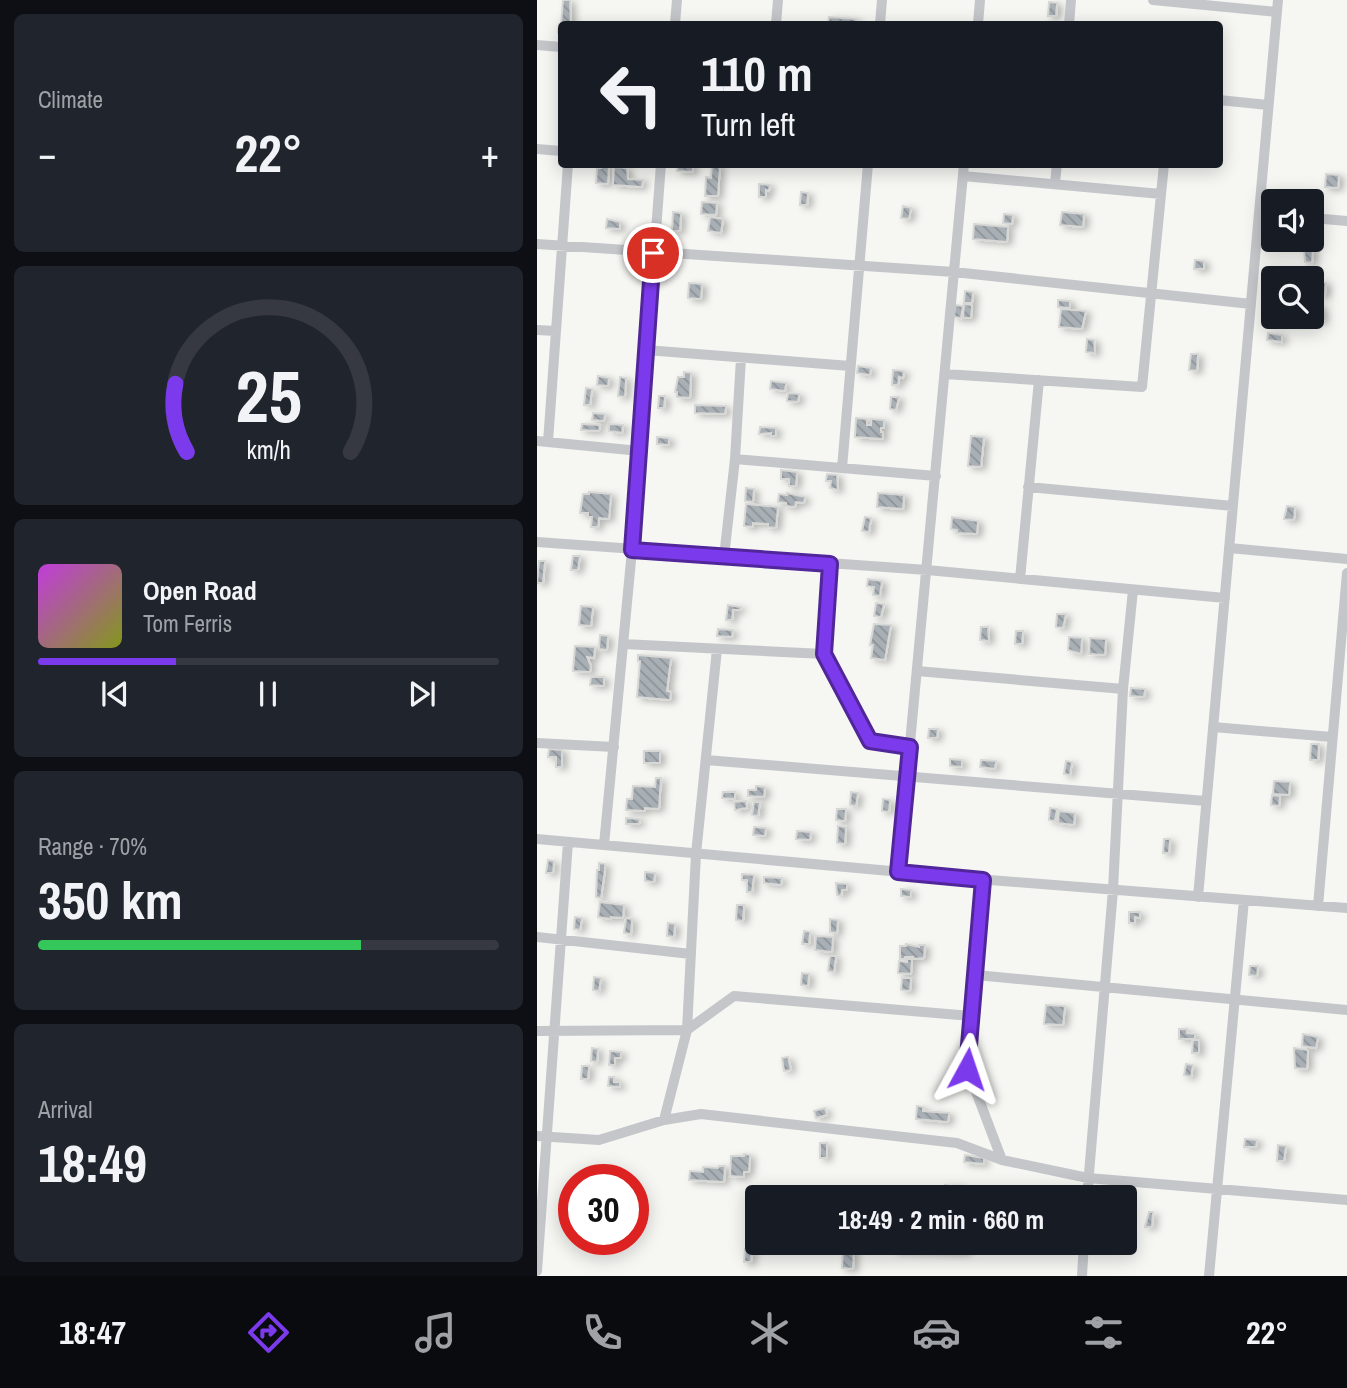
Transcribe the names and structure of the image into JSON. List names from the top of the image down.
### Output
{
  "page": {
    "tile": [
      "Climate",
      ["Range · 70%", "350 km"],
      ["Arrival", "18:49"]
    ],
    "turn": ["110 m", "Turn left"],
    "heat": ["−", "22°", "+"],
    "song": ["Open Road", "Tom Ferris"],
    "limit": "30",
    "trip": "18:49 · 2 min · 660 m",
    "tabs": ["18:47", "22°"],
    "gauge": ["25", "km/h"]
  }
}
